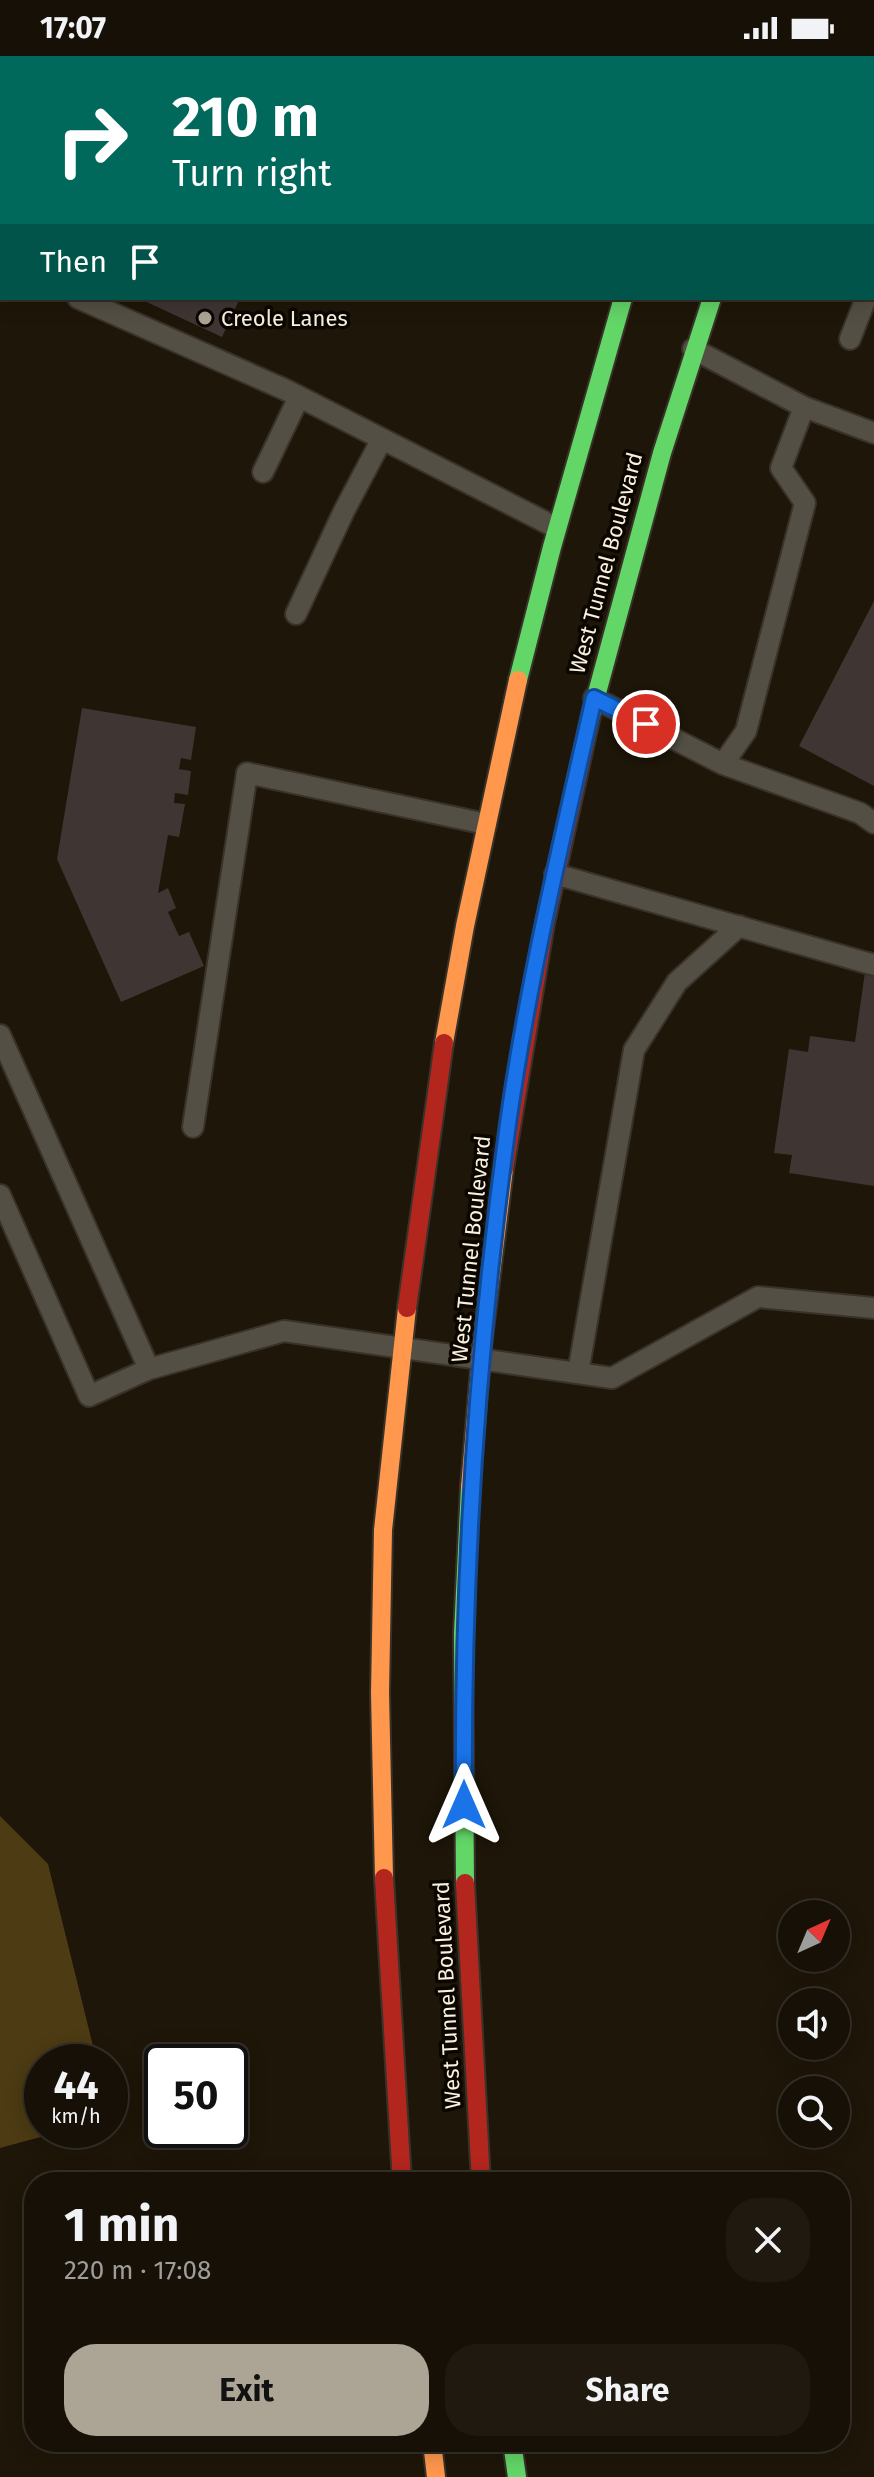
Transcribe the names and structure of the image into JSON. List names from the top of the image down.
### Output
{
  "streets": {
    "main road": ["West Tunnel Boulevard"]
  },
  "places": ["Creole Lanes"],
  "north": "top right",
  "page": {
    "status": "17:07",
    "turn": ["210 m", "Turn right"],
    "then": "Then",
    "speed": "44 km/h",
    "limit": "50",
    "heading": ["1 min", "220 m · 17:08"],
    "buttons": ["Exit", "Share"]
  }
}
